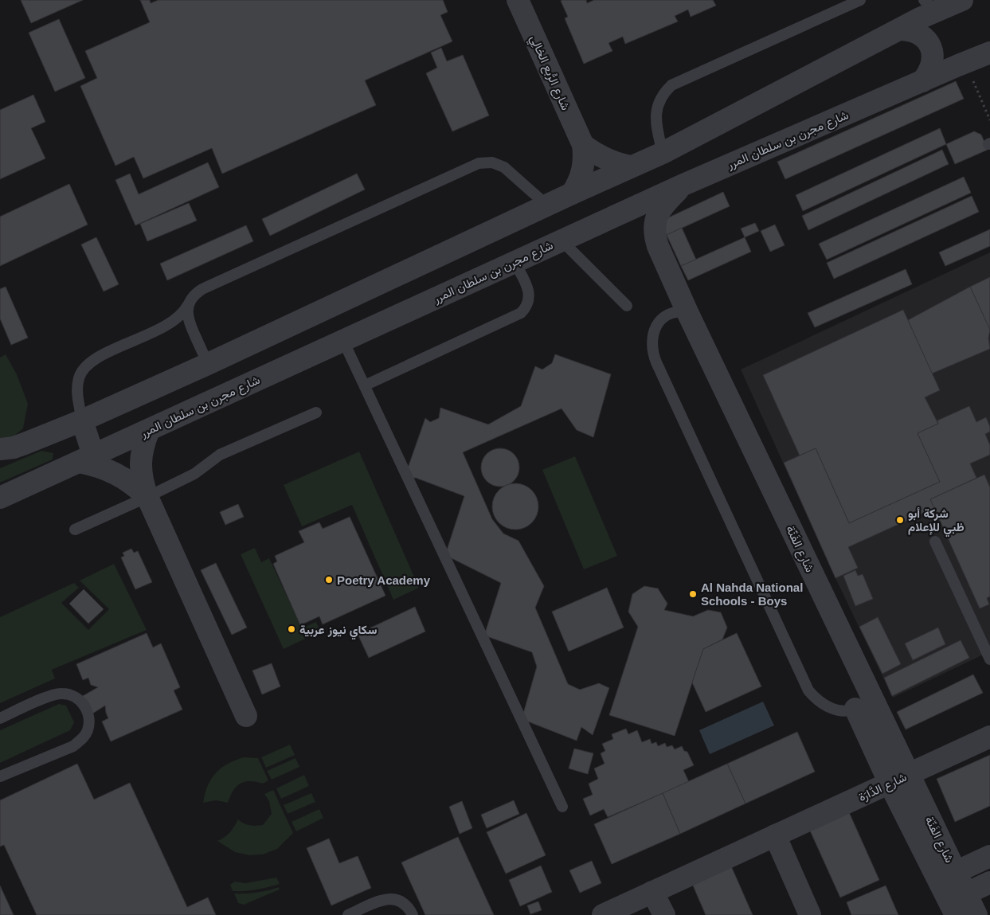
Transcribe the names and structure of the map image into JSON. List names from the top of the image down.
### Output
{
  "streets": {
    "street": [
      "شارع الرُّبع الخالِي",
      "شارع مجرن بن سلطان المرر",
      "شارع الفَنّة",
      "شارع الدَّارَة"
    ]
  },
  "crossings": [
    ["شارع مجرن بن سلطان المرر", "شارع الفَنّة"],
    ["شارع الفَنّة", "شارع الدَّارَة"]
  ],
  "places": [
    "شركة أبو ظبي للإعلام",
    "Poetry Academy",
    "Al Nahda National Schools - Boys",
    "سكاي نيوز عربية"
  ]
}
